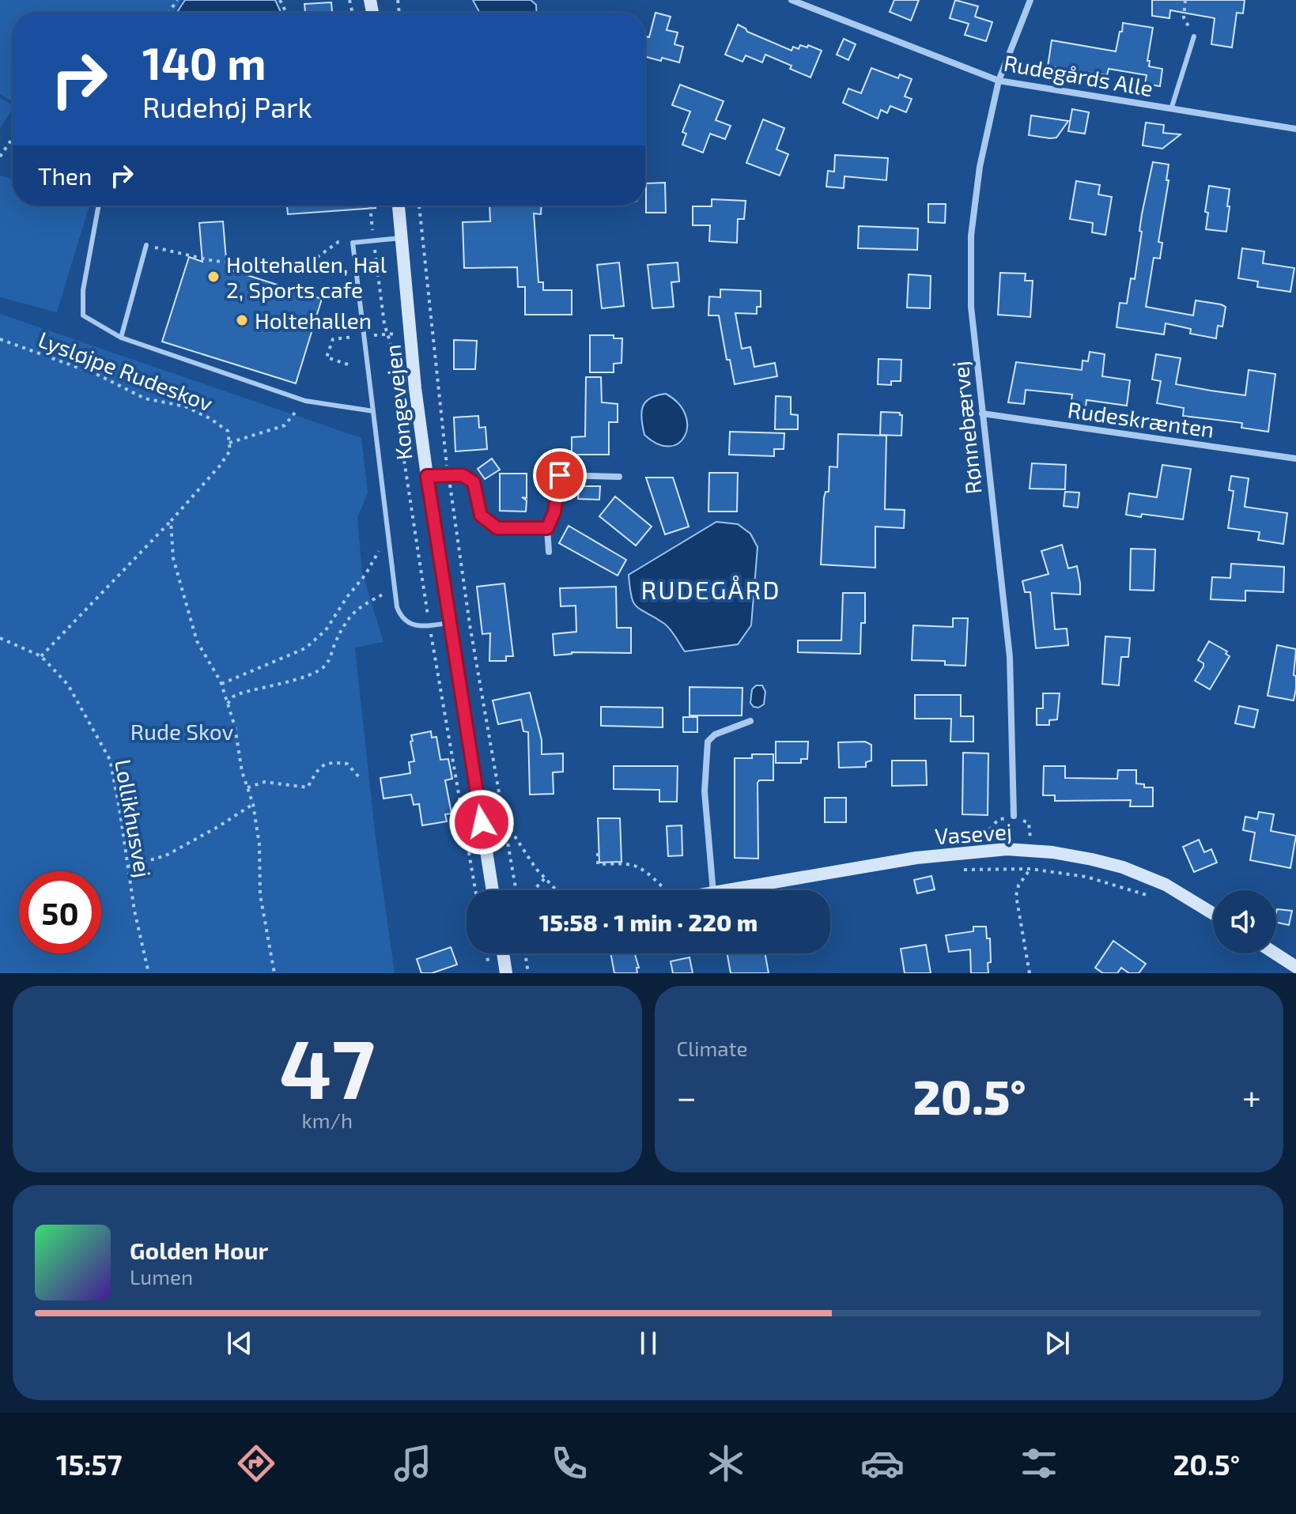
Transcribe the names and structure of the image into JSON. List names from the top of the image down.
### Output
{
  "streets": {
    "main road": ["Kongevejen", "Vasevej"],
    "street": ["Rudegårds Alle", "Rudeskrænten", "Rønnebærvej"],
    "path": ["Lysløjpe Rudeskov", "Lollikhusvej"]
  },
  "crossings": [
    ["Rudegårds Alle", "Rønnebærvej"],
    ["Rudeskrænten", "Rønnebærvej"]
  ],
  "districts": ["RUDEGÅRD"],
  "parks": ["Rude Skov"],
  "places": ["Holtehallen, Hal 2, Sports cafe", "Holtehallen"],
  "page": {
    "turn": ["140 m", "Rudehøj Park"],
    "then": "Then",
    "limit": "50",
    "trip": "15:58 · 1 min · 220 m",
    "tile": [
      ["47", "km/h"],
      "Climate"
    ],
    "heat": ["−", "20.5°", "+"],
    "song": ["Golden Hour", "Lumen"],
    "tabs": ["15:57", "20.5°"]
  }
}
